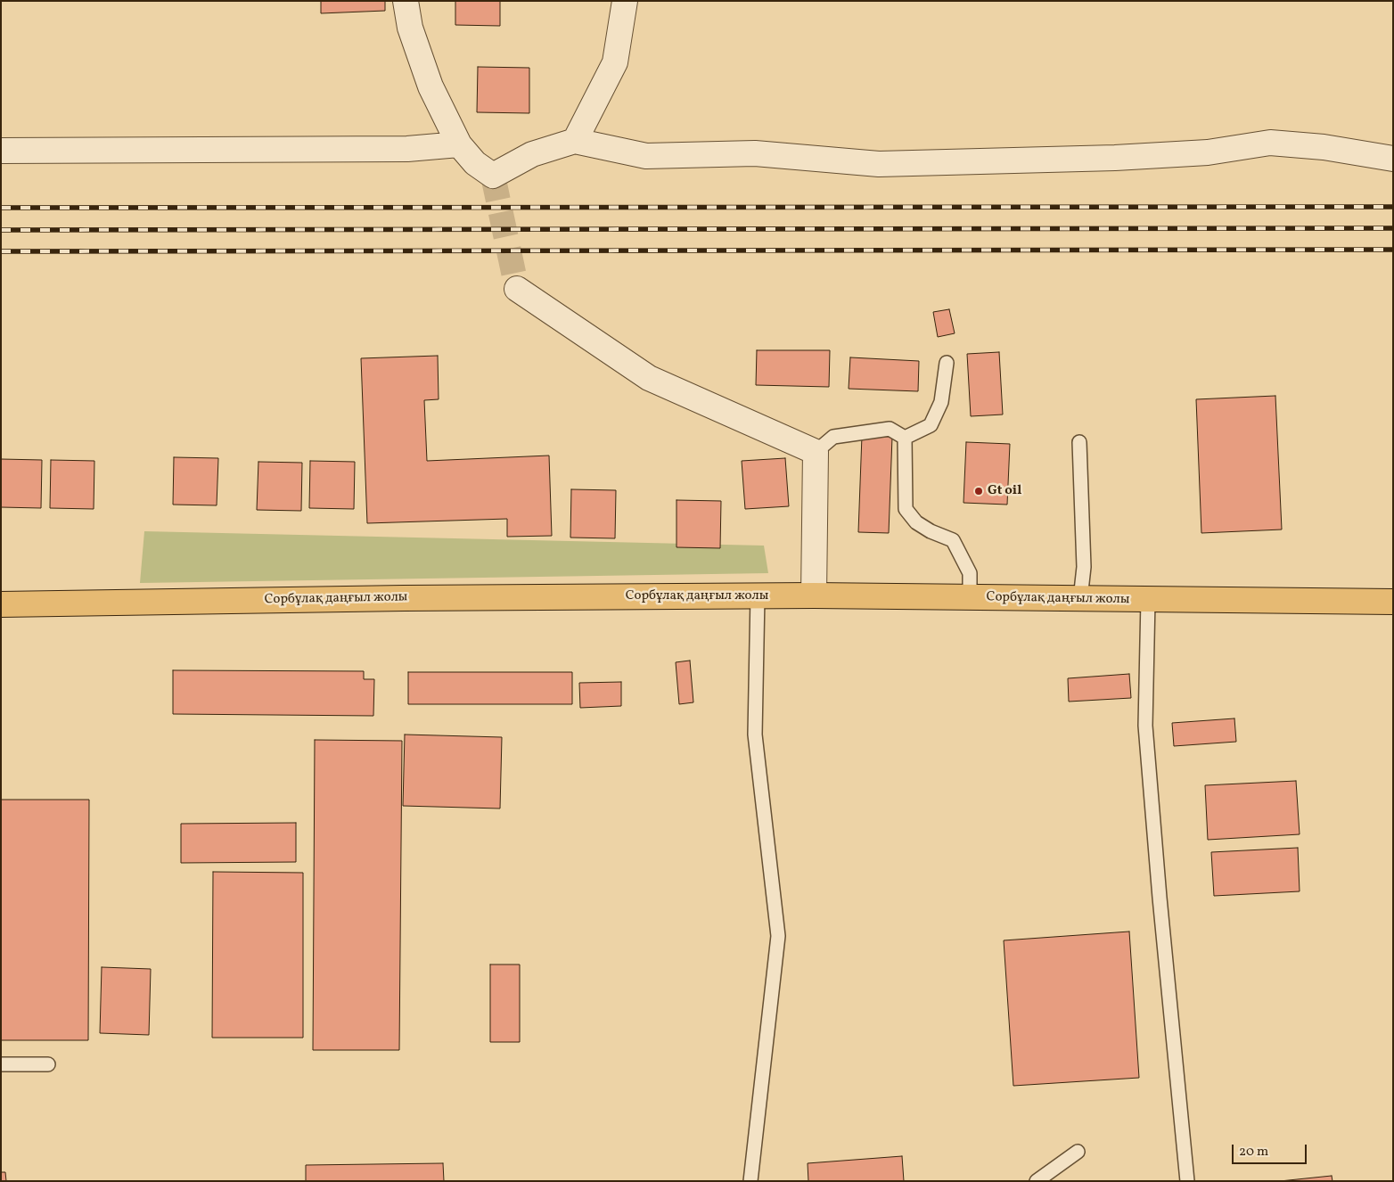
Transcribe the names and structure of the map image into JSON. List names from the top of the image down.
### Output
{
  "streets": {
    "main road": ["Сорбұлақ даңғыл жолы"]
  },
  "places": ["Gt oil"],
  "scale_bar": "20 m"
}
